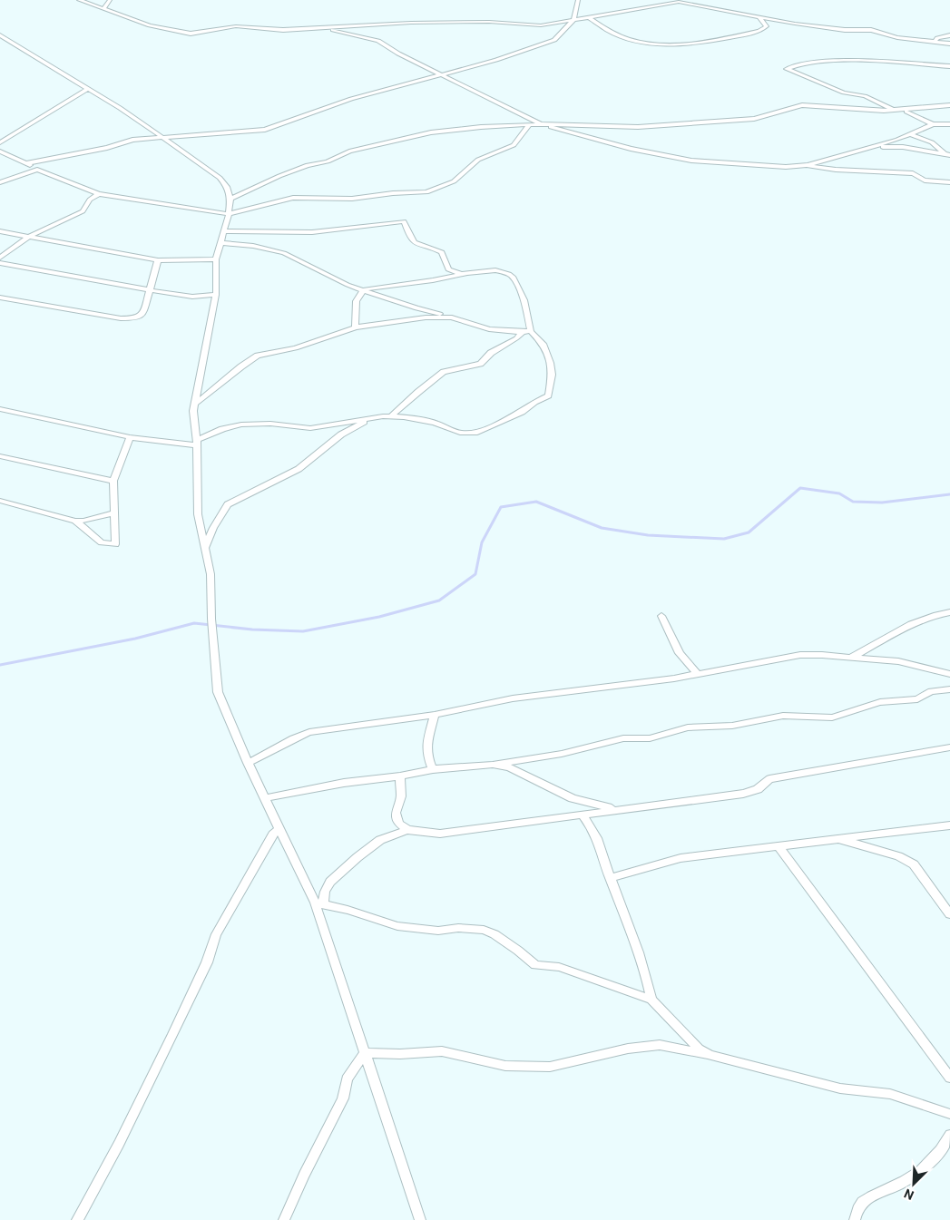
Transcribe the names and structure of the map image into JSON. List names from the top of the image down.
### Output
{
  "north": "bottom left"
}
